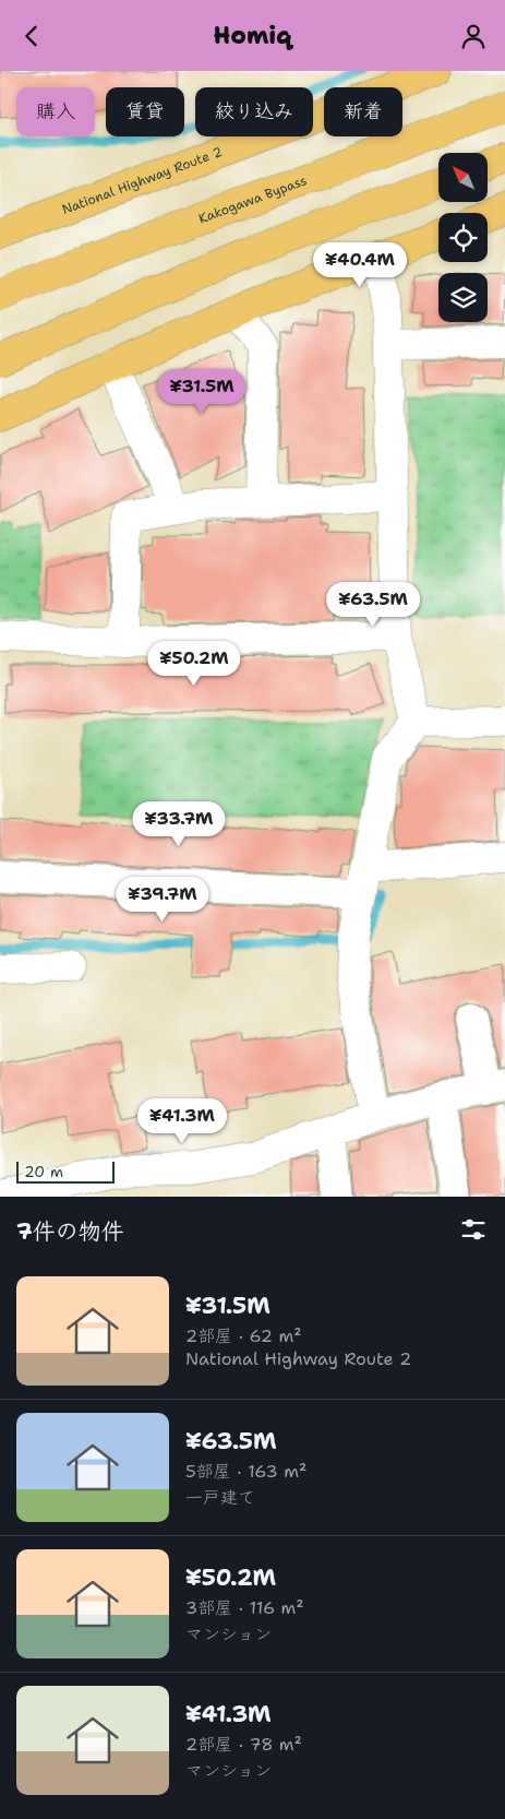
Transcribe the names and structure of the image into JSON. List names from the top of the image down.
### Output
{
  "streets": {
    "highway": ["National Highway Route 2", "Kakogawa Bypass"]
  },
  "scale_bar": "20 m",
  "north": "top left",
  "page": {
    "header": "Homiq",
    "chip": [
      "購入",
      "賃貸",
      "絞り込み",
      "新着"
    ],
    "price": [
      "¥40.4M",
      "¥31.5M",
      "¥63.5M",
      "¥50.2M",
      "¥33.7M",
      "¥39.7M",
      "¥41.3M"
    ],
    "scale": "20 m",
    "heading": "7件の物件",
    "list": [
      {
        "name": "¥31.5M",
        "note": "2部屋 · 62 m² · National Highway Route 2"
      },
      {
        "name": "¥63.5M",
        "note": "5部屋 · 163 m² · 一戸建て"
      },
      {
        "name": "¥50.2M",
        "note": "3部屋 · 116 m² · マンション"
      },
      {
        "name": "¥41.3M",
        "note": "2部屋 · 78 m² · マンション"
      }
    ]
  }
}
